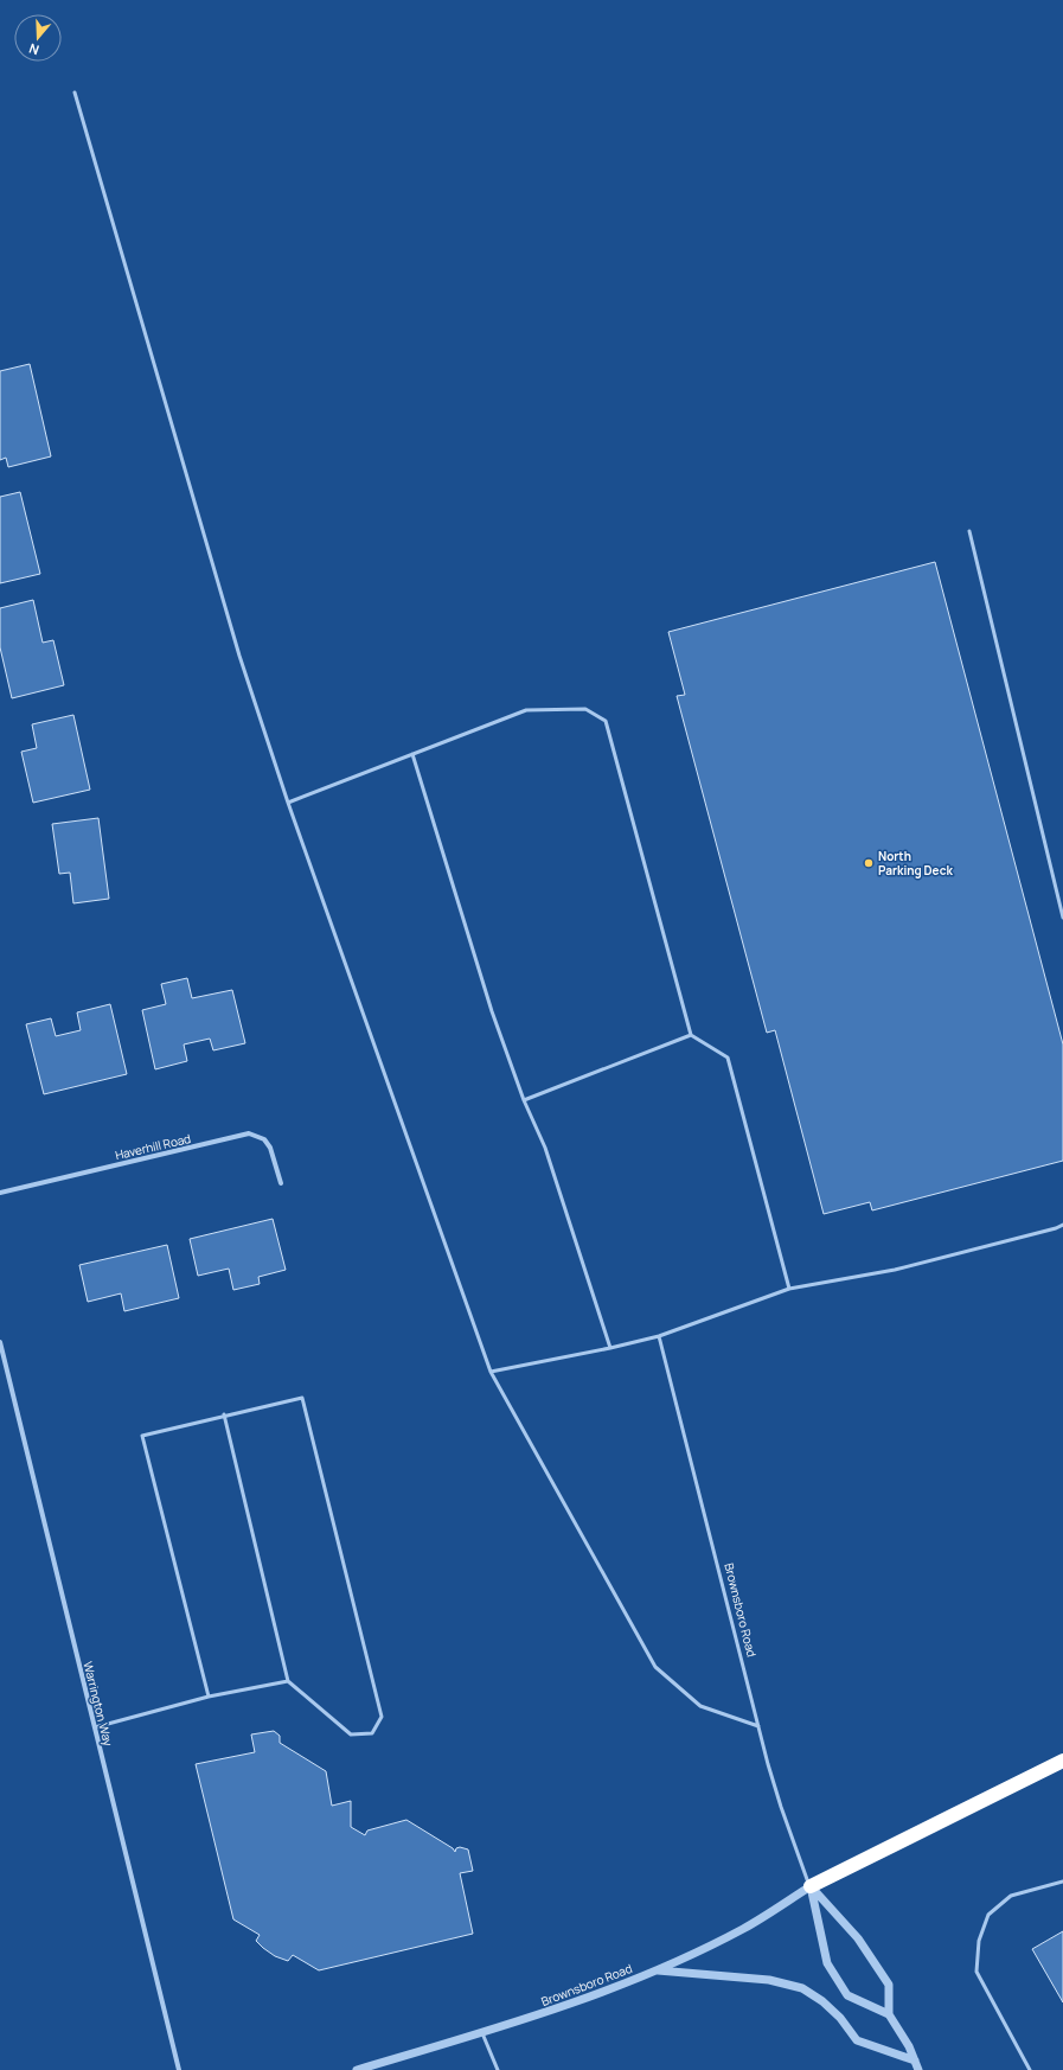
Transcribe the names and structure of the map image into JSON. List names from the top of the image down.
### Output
{
  "streets": {
    "street": ["Haverhill Road", "Brownsboro Road", "Warrington Way"]
  },
  "places": ["North Parking Deck"],
  "north": "bottom"
}
